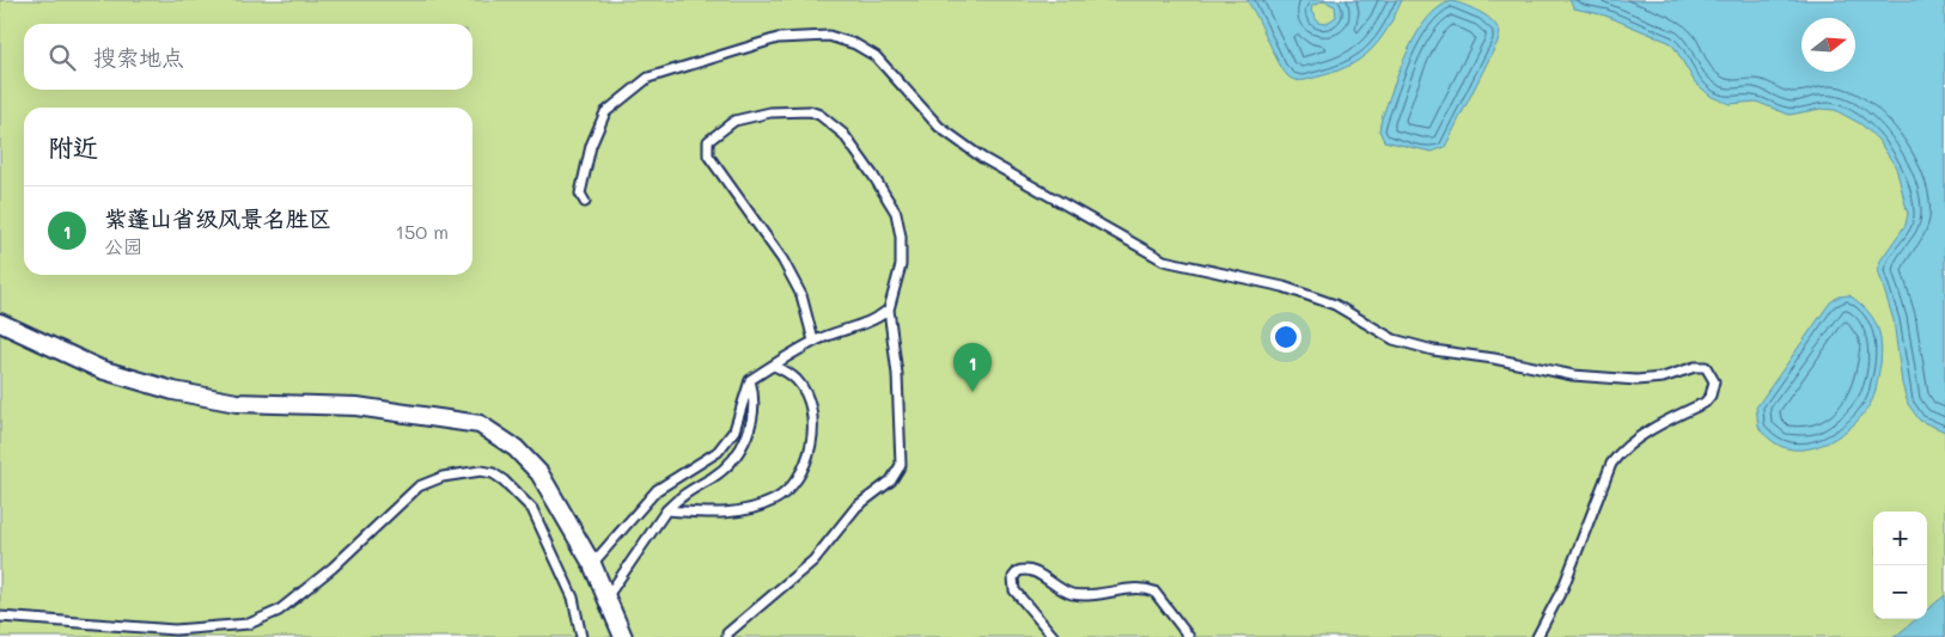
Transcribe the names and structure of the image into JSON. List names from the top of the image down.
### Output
{
  "north": "right",
  "page": {
    "search": "搜索地点",
    "heading": "附近",
    "list": [
      {
        "mark": "1",
        "name": "紫蓬山省级风景名胜区",
        "note": "公园",
        "value": "150 m"
      }
    ],
    "pins": "1",
    "map_buttons": ["+", "−"]
  }
}
